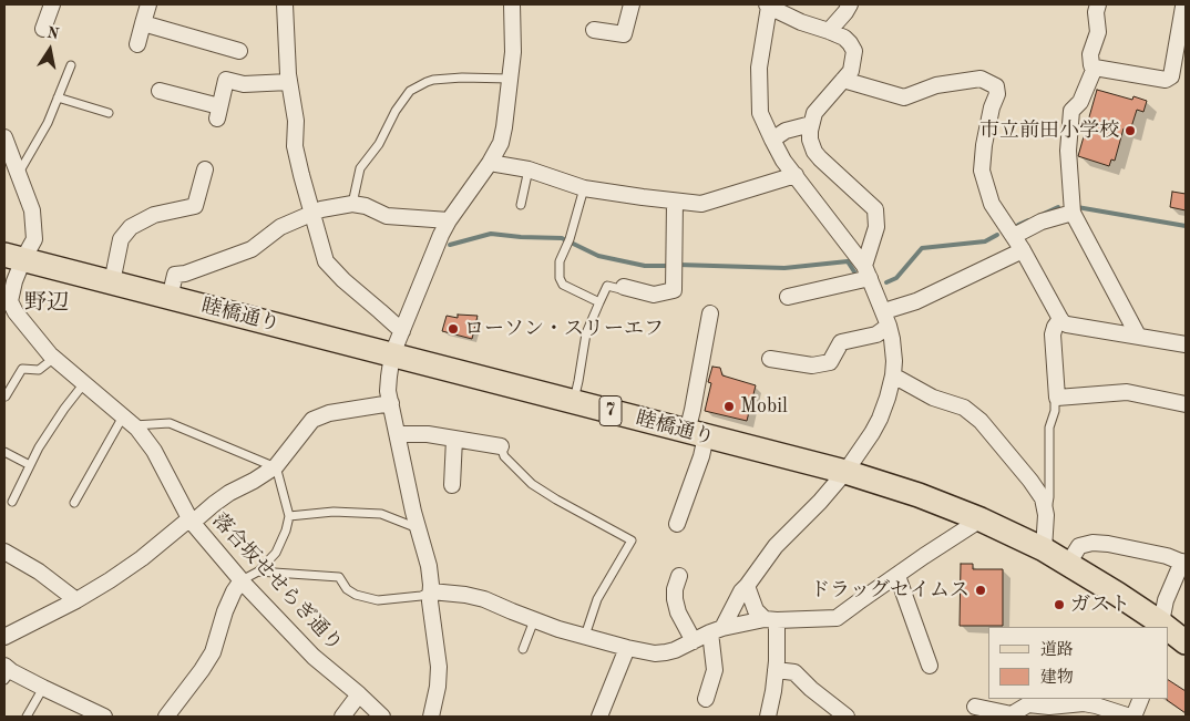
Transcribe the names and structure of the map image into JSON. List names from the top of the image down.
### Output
{
  "streets": {
    "main road": ["睦橋通り", "7"],
    "street": ["落合坂せせらぎ通り"]
  },
  "districts": ["野辺"],
  "places": [
    "市立前田小学校",
    "ローソン・スリーエフ",
    "Mobil",
    "ドラッグセイムス",
    "ガスト"
  ],
  "legend": ["道路", "建物"],
  "north": "top"
}
